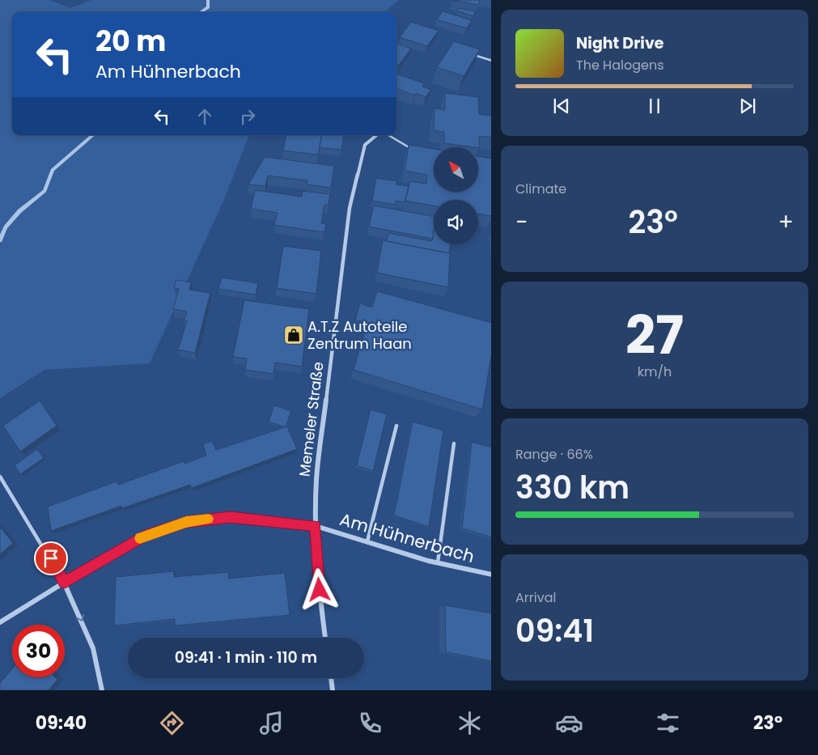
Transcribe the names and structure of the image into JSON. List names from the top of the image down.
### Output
{
  "streets": {
    "street": ["Memeler Straße", "Am Hühnerbach"]
  },
  "crossings": [
    ["Memeler Straße", "Am Hühnerbach"]
  ],
  "places": {
    "shop": ["A.T.Z Autoteile Zentrum Haan"]
  },
  "north": "top left",
  "page": {
    "turn": ["20 m", "Am Hühnerbach"],
    "song": ["Night Drive", "The Halogens"],
    "tile": [
      "Climate",
      ["27", "km/h"],
      ["Range · 66%", "330 km"],
      ["Arrival", "09:41"]
    ],
    "heat": ["−", "23°", "+"],
    "limit": "30",
    "trip": "09:41 · 1 min · 110 m",
    "tabs": ["09:40", "23°"]
  }
}
